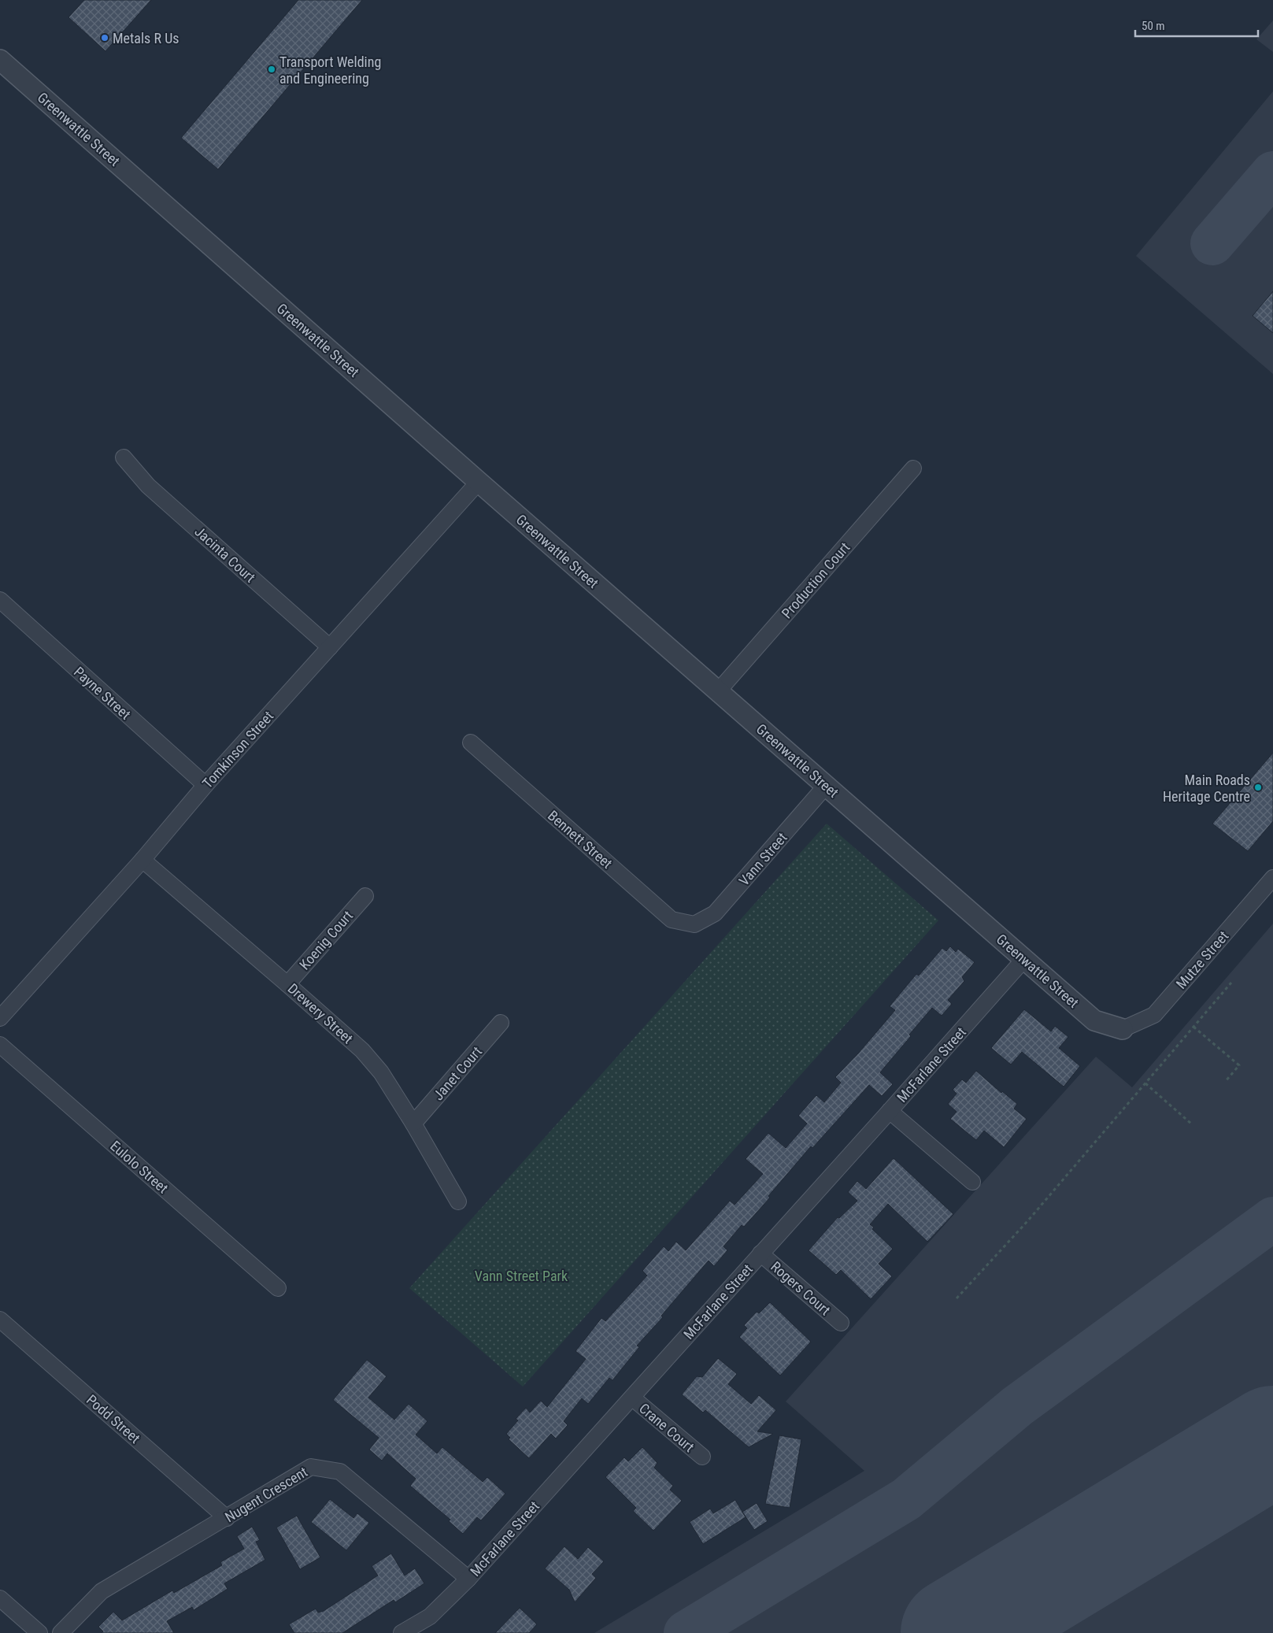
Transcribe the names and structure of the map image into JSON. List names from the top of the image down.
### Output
{
  "streets": {
    "street": [
      "Greenwattle Street",
      "Jacinta Court",
      "Production Court",
      "Payne Street",
      "Tomkinson Street",
      "Bennett Street",
      "Vann Street",
      "Koenig Court",
      "Mutze Street",
      "Drewery Street",
      "McFarlane Street",
      "Janet Court",
      "Eulolo Street",
      "Rogers Court",
      "Podd Street",
      "Crane Court",
      "Nugent Crescent"
    ]
  },
  "crossings": [
    ["Greenwattle Street", "Production Court"],
    ["Greenwattle Street", "Tomkinson Street"],
    ["Greenwattle Street", "Vann Street"],
    ["Greenwattle Street", "Mutze Street"],
    ["Greenwattle Street", "McFarlane Street"],
    ["Jacinta Court", "Tomkinson Street"],
    ["Payne Street", "Tomkinson Street"],
    ["Tomkinson Street", "Drewery Street"],
    ["Bennett Street", "Vann Street"],
    ["Koenig Court", "Drewery Street"],
    ["Drewery Street", "Janet Court"],
    ["McFarlane Street", "Rogers Court"],
    ["McFarlane Street", "Crane Court"],
    ["McFarlane Street", "Nugent Crescent"],
    ["Podd Street", "Nugent Crescent"]
  ],
  "parks": ["Vann Street Park"],
  "places": ["Metals R Us", "Transport Welding and Engineering", "Main Roads Heritage Centre"],
  "scale_bar": "50 m"
}
